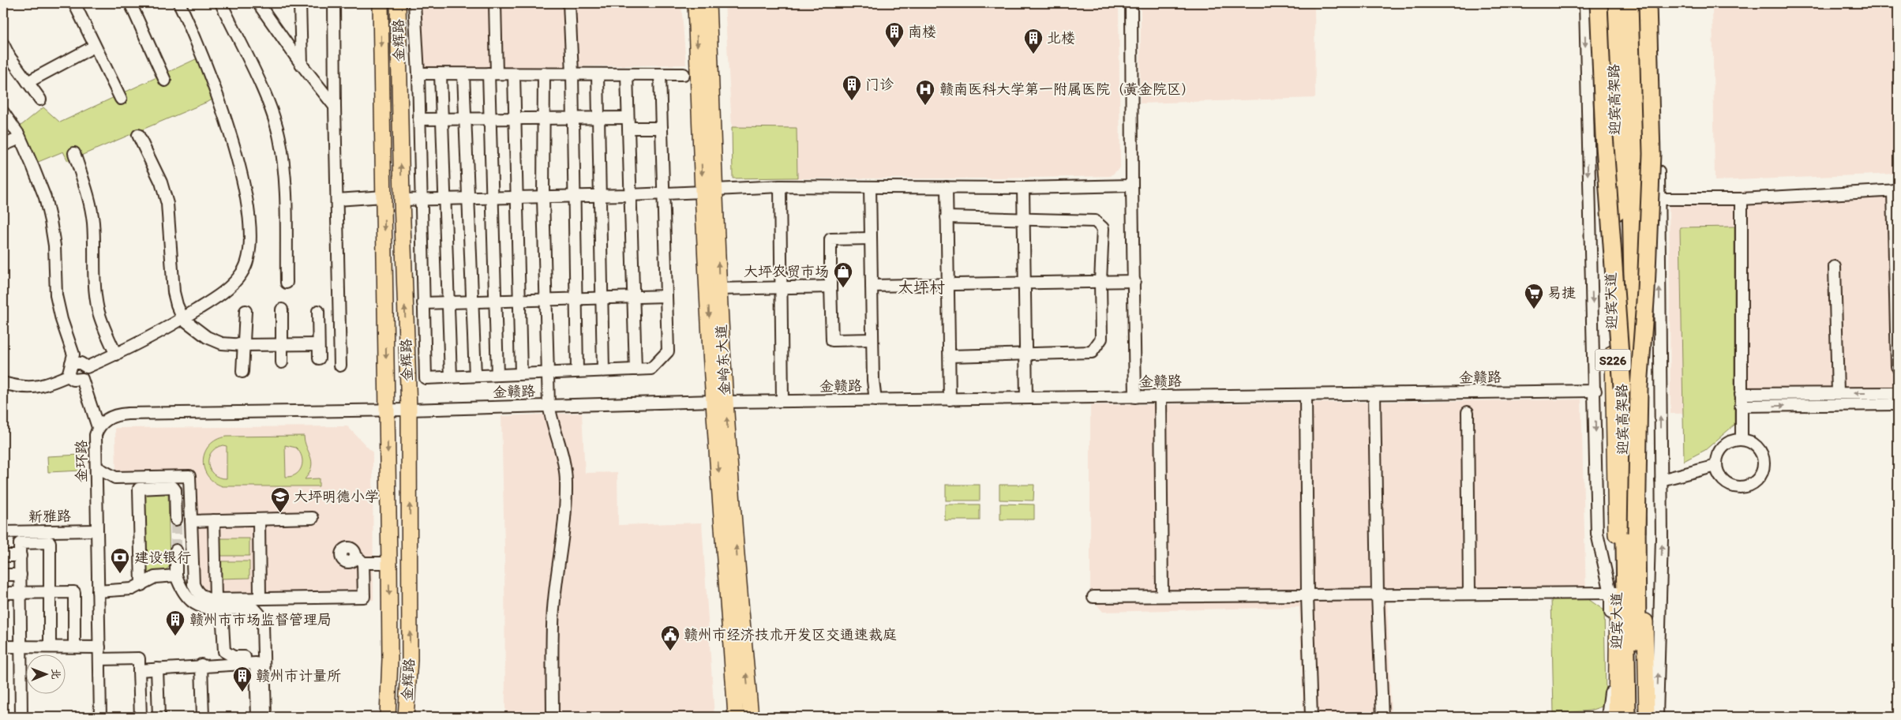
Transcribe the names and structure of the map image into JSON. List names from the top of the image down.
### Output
{
  "streets": {
    "highway": ["迎宾高架路"],
    "main road": [
      "金辉路",
      "迎宾大道",
      "金岭东大道",
      "S226"
    ],
    "street": ["金赣路", "金环路", "新雅路"]
  },
  "crossings": [
    ["金辉路", "金赣路"],
    ["金辉路", "金环路"],
    ["金岭东大道", "金赣路"],
    ["金赣路", "金环路"],
    ["金环路", "新雅路"]
  ],
  "districts": ["太坪村"],
  "places": {
    "building": [
      "南楼",
      "北楼",
      "门诊",
      "赣州市市场监督管理局",
      "赣州市计量所"
    ],
    "hospital": ["赣南医科大学第一附属医院（黄金院区）"],
    "shop": ["大坪农贸市场"],
    "supermarket": ["易捷"],
    "school or university": ["大坪明德小学"],
    "bank": ["建设银行"],
    "public building": ["赣州市经济技术开发区交通速裁庭"]
  },
  "north": "right"
}
